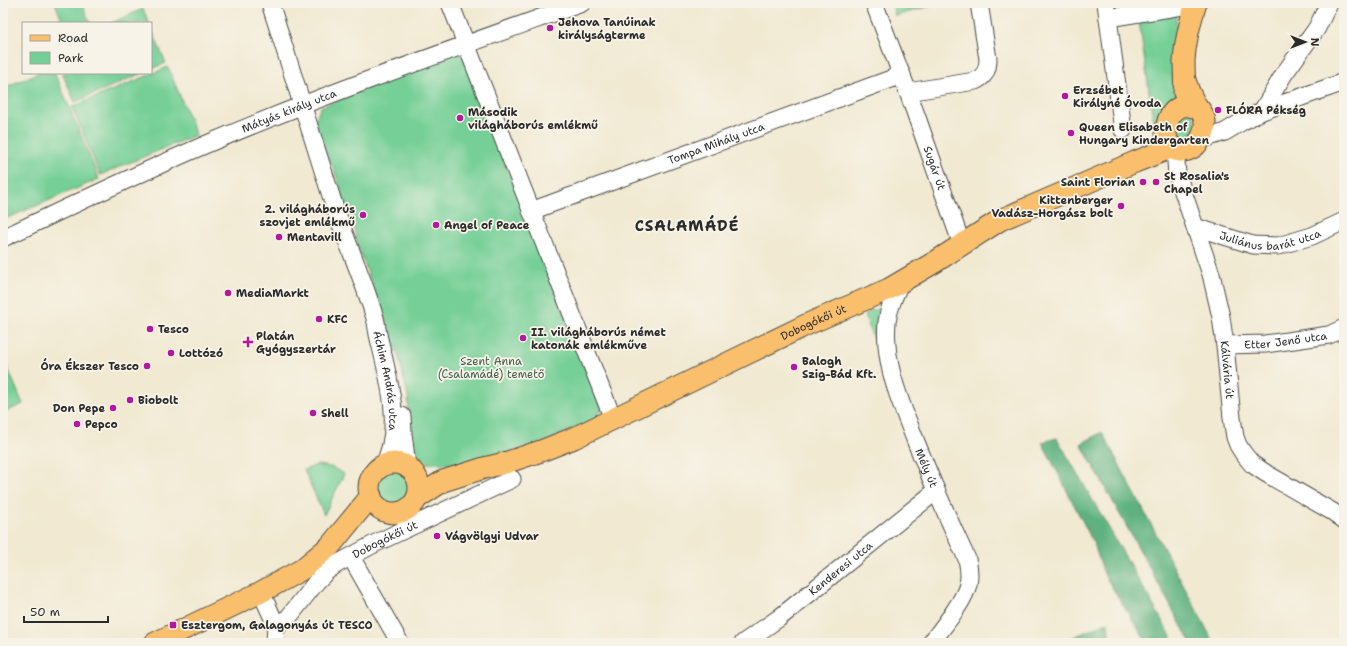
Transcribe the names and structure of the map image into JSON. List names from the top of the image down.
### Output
{
  "streets": {
    "main road": ["Dobogókői út"],
    "street": [
      "Mátyás király utca",
      "Tompa Mihály utca",
      "Sugár út",
      "Juliánus barát utca",
      "Etter Jenő utca",
      "Kálvária út",
      "Áchim András utca",
      "Mély út",
      "Kenderesi utca"
    ]
  },
  "crossings": [
    ["Mátyás király utca", "Áchim András utca"],
    ["Tompa Mihály utca", "Sugár út"],
    ["Sugár út", "Dobogókői út"],
    ["Juliánus barát utca", "Kálvária út"],
    ["Dobogókői út", "Kálvária út"],
    ["Dobogókői út", "Áchim András utca"],
    ["Dobogókői út", "Mély út"],
    ["Etter Jenő utca", "Kálvária út"],
    ["Mély út", "Kenderesi utca"]
  ],
  "districts": ["CSALAMÁDÉ"],
  "parks": ["Szent Anna (Csalamádé) temető"],
  "places": {
    "other": [
      "Jehova Tanúinak királyságterme",
      "Erzsébet Királyné Óvoda",
      "FLÓRA Pékség",
      "Második világháborús emlékmű",
      "Queen Elisabeth of Hungary Kindergarten",
      "Saint Florian",
      "St Rosalia's Chapel",
      "Kittenberger Vadász-Horgász bolt",
      "2. világháborús szovjet emlékmű",
      "Angel of Peace",
      "Mentavill",
      "MediaMarkt",
      "KFC",
      "Tesco",
      "II. világháborús német katonák emlékműve",
      "Lottózó",
      "Óra Ékszer Tesco",
      "Balogh Szig-Bád Kft.",
      "Biobolt",
      "Don Pepe",
      "Shell",
      "Pepco",
      "Vágvölgyi Udvar"
    ],
    "health": ["Platán Gyógyszertár"],
    "transit": ["Esztergom, Galagonyás út TESCO"]
  },
  "legend": ["Road", "Park"],
  "scale_bar": "50 m",
  "north": "right"
}
